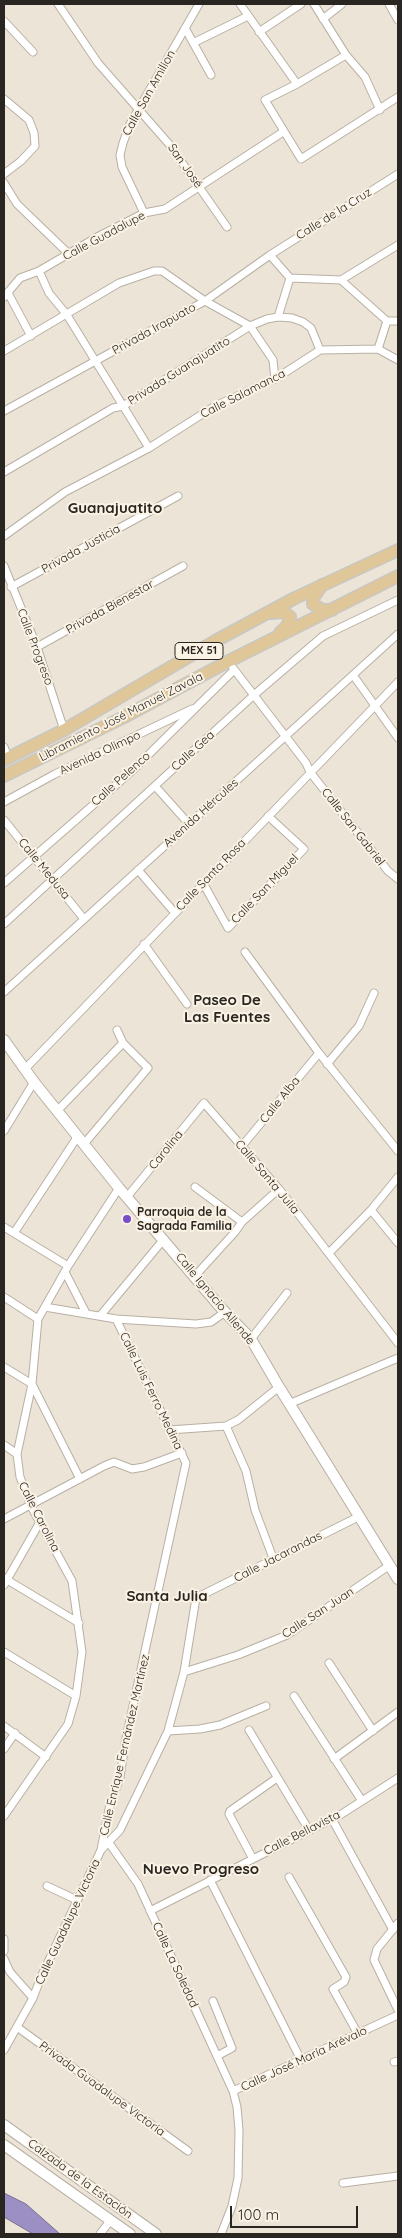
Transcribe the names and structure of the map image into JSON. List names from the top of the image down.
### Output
{
  "streets": {
    "main road": ["MEX 51", "Libramiento José Manuel Zavala"],
    "street": [
      "Calle San Amilion",
      "San José",
      "Calle de la Cruz",
      "Calle Guadalupe",
      "Privada Irapuato",
      "Privada Guanajuatito",
      "Calle Salamanca",
      "Privada Justicia",
      "Privada Bienestar",
      "Calle Progreso",
      "Calle Gea",
      "Avenida Olimpo",
      "Calle Pelenco",
      "Avenida Hércules",
      "Calle San Gabriel",
      "Calle Medusa",
      "Calle Santa Rosa",
      "Calle San Miguel",
      "Calle Alba",
      "Carolina",
      "Calle Santa Julia",
      "Calle Ignacio Allende",
      "Calle Luis Ferro Medina",
      "Calle Carolina",
      "Calle Jacarandas",
      "Calle San Juan",
      "Calle Enrique Fernández Martínez",
      "Calle Bellavista",
      "Calle Guadalupe Victoria",
      "Calle La Soledad",
      "Calle José María Arévalo",
      "Privada Guadalupe Victoria",
      "Calzada de la Estación"
    ]
  },
  "crossings": [
    ["Calle San Amilion", "San José"],
    ["Calle San Amilion", "Calle Guadalupe"],
    ["San José", "Calle Guadalupe"],
    ["Calle de la Cruz", "Privada Irapuato"],
    ["Privada Irapuato", "Privada Guanajuatito"],
    ["Privada Irapuato", "Calle Salamanca"],
    ["Privada Justicia", "Calle Progreso"],
    ["Privada Bienestar", "Calle Progreso"],
    ["Calle Progreso", "Libramiento José Manuel Zavala"],
    ["Libramiento José Manuel Zavala", "Calle Pelenco"],
    ["Libramiento José Manuel Zavala", "Calle San Gabriel"],
    ["Calle Gea", "Calle San Gabriel"],
    ["Calle Gea", "Calle Medusa"],
    ["Avenida Olimpo", "Calle Pelenco"],
    ["Calle Pelenco", "Calle San Gabriel"],
    ["Calle Pelenco", "Calle Medusa"],
    ["Avenida Hércules", "Calle San Gabriel"],
    ["Avenida Hércules", "Calle Medusa"],
    ["Calle San Gabriel", "Calle Santa Rosa"],
    ["Calle Santa Rosa", "Calle San Miguel"],
    ["Calle Santa Rosa", "Calle Ignacio Allende"],
    ["Calle Alba", "Calle Santa Julia"],
    ["Carolina", "Calle Santa Julia"],
    ["Carolina", "Calle Ignacio Allende"],
    ["Calle Ignacio Allende", "Calle Carolina"],
    ["Calle Ignacio Allende", "Calle Jacarandas"],
    ["Calle Ignacio Allende", "Calle San Juan"],
    ["Calle Luis Ferro Medina", "Calle Enrique Fernández Martínez"],
    ["Calle Jacarandas", "Calle Guadalupe Victoria"],
    ["Calle San Juan", "Calle Guadalupe Victoria"],
    ["Calle Enrique Fernández Martínez", "Calle Guadalupe Victoria"],
    ["Calle Bellavista", "Calle La Soledad"],
    ["Calle Guadalupe Victoria", "Calle La Soledad"],
    ["Calle Guadalupe Victoria", "Privada Guadalupe Victoria"],
    ["Calle La Soledad", "Calle José María Arévalo"]
  ],
  "districts": [
    "Guanajuatito",
    "Paseo De Las Fuentes",
    "Santa Julia",
    "Nuevo Progreso"
  ],
  "places": ["Parroquia de la Sagrada Familia"],
  "scale_bar": "100 m"
}
